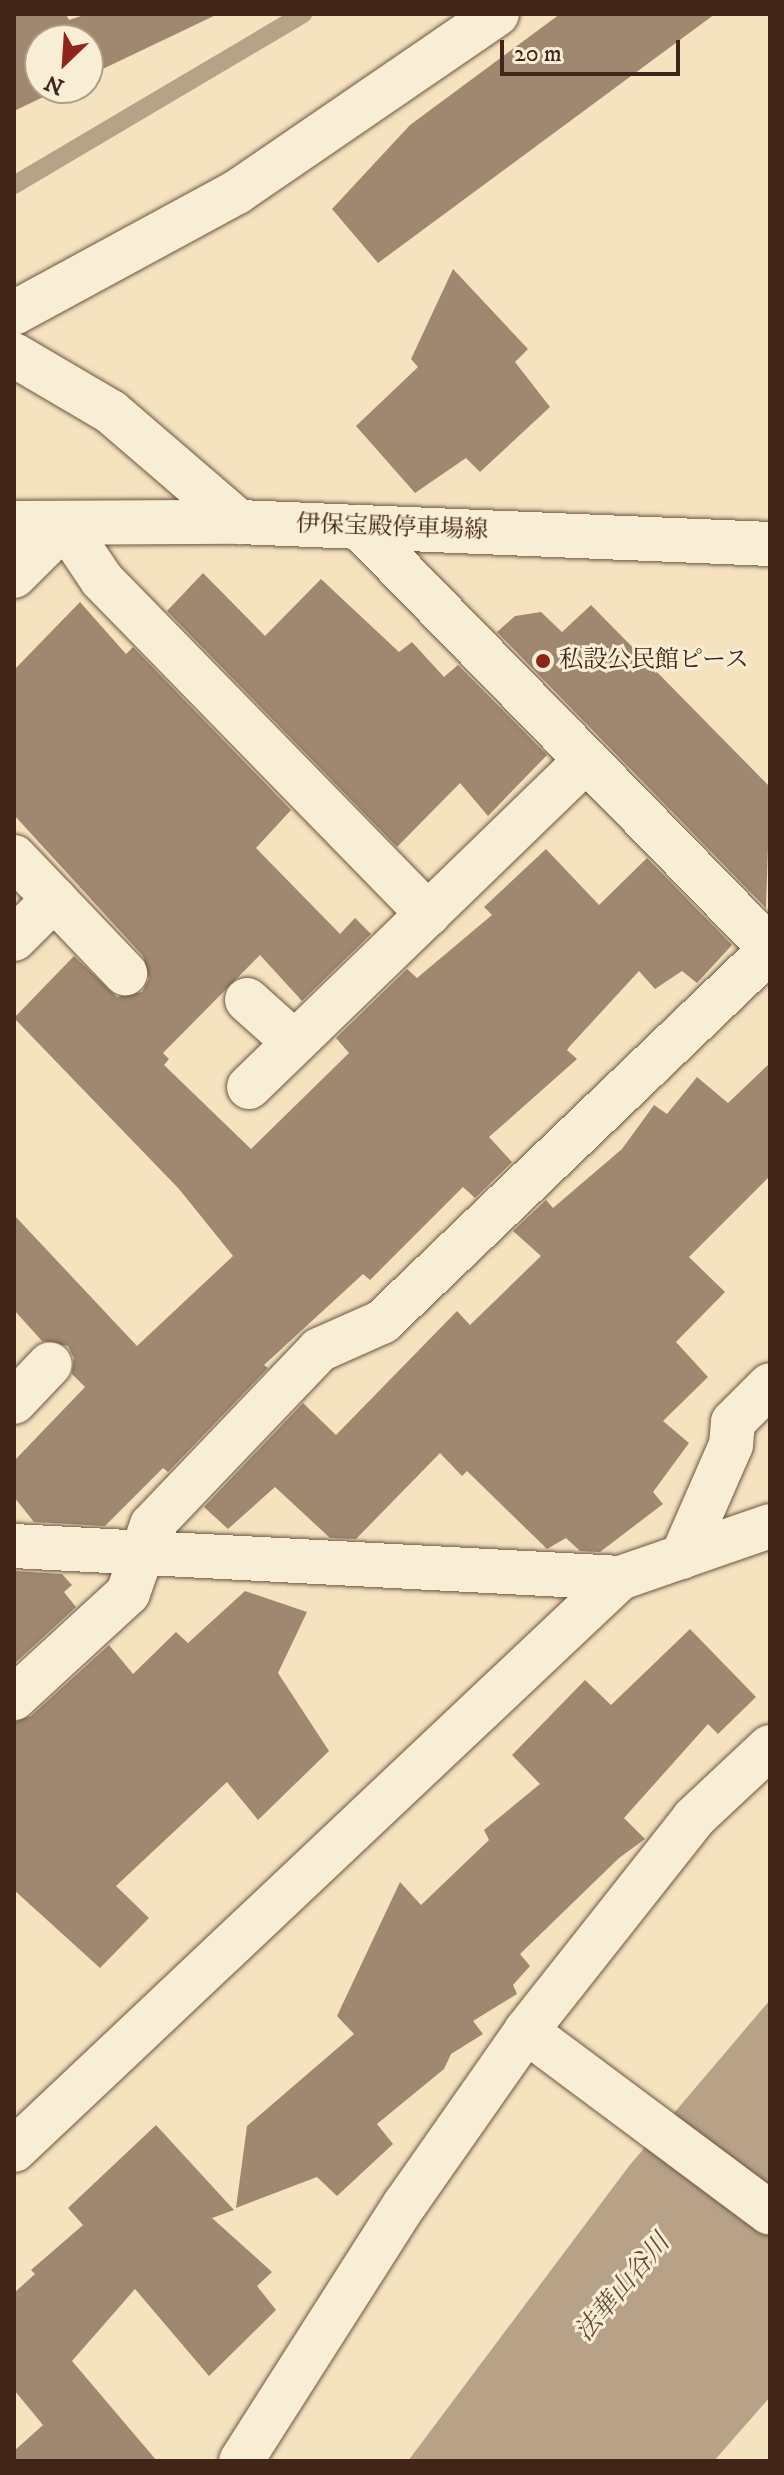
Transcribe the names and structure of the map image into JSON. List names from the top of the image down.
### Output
{
  "streets": {
    "street": ["伊保宝殿停車場線"]
  },
  "water": ["法華山谷川"],
  "places": ["私設公民館ピース"],
  "scale_bar": "20 m",
  "north": "bottom left"
}
